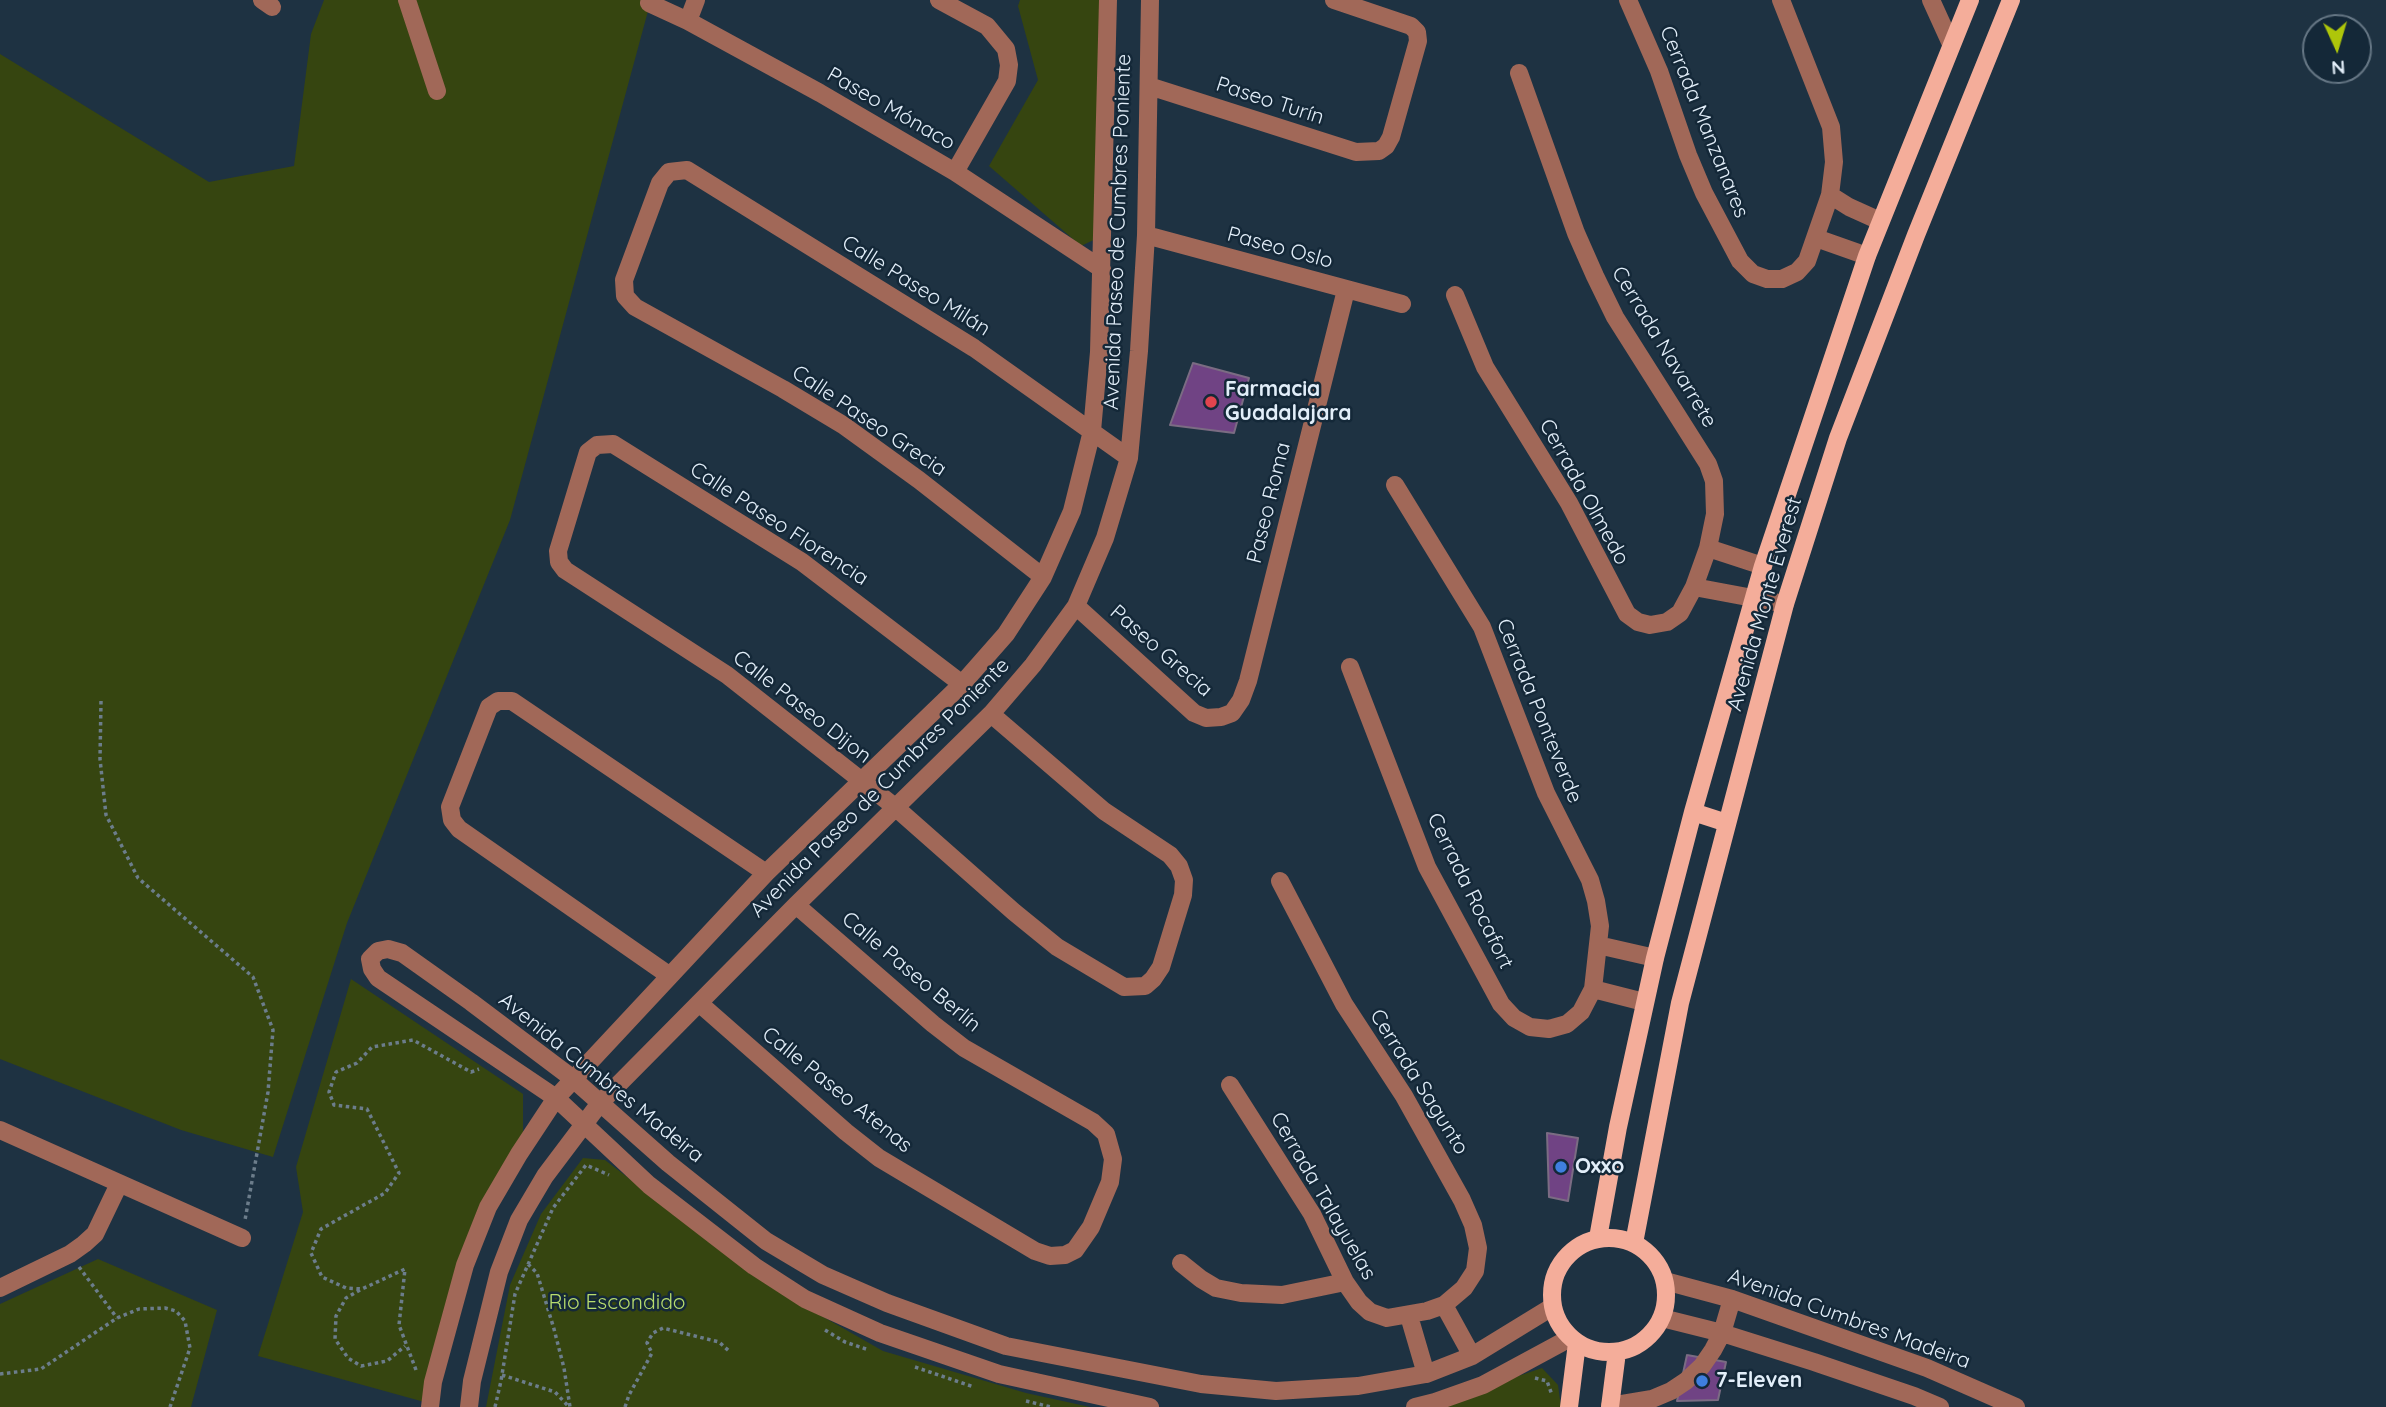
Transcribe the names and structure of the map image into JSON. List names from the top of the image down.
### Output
{
  "streets": {
    "main road": ["Avenida Monte Everest"],
    "street": [
      "Paseo Turín",
      "Paseo Mónaco",
      "Cerrada Manzanares",
      "Avenida Paseo de Cumbres Poniente",
      "Paseo Oslo",
      "Calle Paseo Milán",
      "Cerrada Navarrete",
      "Calle Paseo Grecia",
      "Cerrada Olmedo",
      "Paseo Roma",
      "Calle Paseo Florencia",
      "Paseo Grecia",
      "Calle Paseo Dijon",
      "Cerrada Ponteverde",
      "Cerrada Rocafort",
      "Calle Paseo Berlín",
      "Avenida Cumbres Madeira",
      "Cerrada Sagunto",
      "Calle Paseo Atenas",
      "Cerrada Talayuelas"
    ]
  },
  "crossings": [
    ["Paseo Turín", "Avenida Paseo de Cumbres Poniente"],
    ["Paseo Mónaco", "Avenida Paseo de Cumbres Poniente"],
    ["Avenida Paseo de Cumbres Poniente", "Paseo Oslo"],
    ["Avenida Paseo de Cumbres Poniente", "Calle Paseo Milán"],
    ["Avenida Paseo de Cumbres Poniente", "Calle Paseo Grecia"],
    ["Avenida Paseo de Cumbres Poniente", "Calle Paseo Florencia"],
    ["Avenida Paseo de Cumbres Poniente", "Paseo Grecia"],
    ["Avenida Paseo de Cumbres Poniente", "Calle Paseo Dijon"],
    ["Avenida Paseo de Cumbres Poniente", "Calle Paseo Berlín"],
    ["Avenida Paseo de Cumbres Poniente", "Avenida Cumbres Madeira"],
    ["Avenida Paseo de Cumbres Poniente", "Calle Paseo Atenas"],
    ["Paseo Oslo", "Paseo Roma"],
    ["Calle Paseo Milán", "Calle Paseo Grecia"],
    ["Cerrada Navarrete", "Cerrada Olmedo"],
    ["Paseo Roma", "Paseo Grecia"],
    ["Calle Paseo Florencia", "Calle Paseo Dijon"],
    ["Avenida Monte Everest", "Avenida Cumbres Madeira"],
    ["Cerrada Ponteverde", "Cerrada Rocafort"],
    ["Calle Paseo Berlín", "Calle Paseo Atenas"],
    ["Cerrada Sagunto", "Cerrada Talayuelas"]
  ],
  "parks": ["Rio Escondido"],
  "places": ["Farmacia Guadalajara", "Oxxo", "7-Eleven"],
  "north": "bottom"
}
